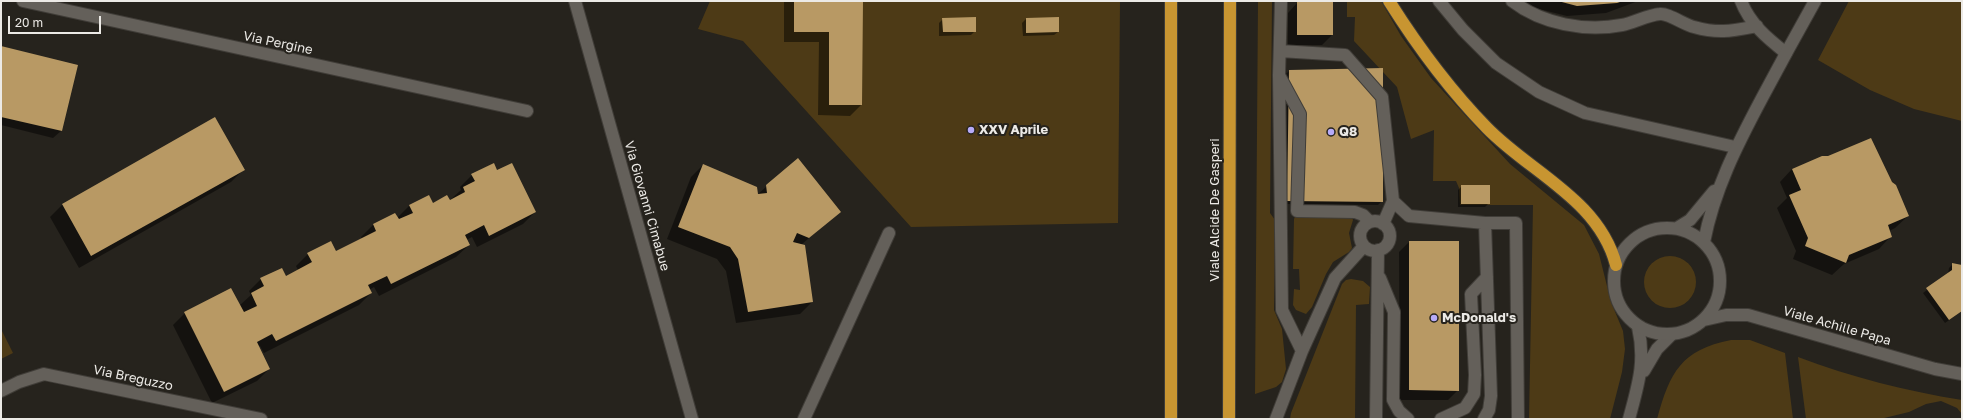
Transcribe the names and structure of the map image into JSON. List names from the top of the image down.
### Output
{
  "streets": {
    "highway": ["Viale Alcide De Gasperi"],
    "street": [
      "Via Pergine",
      "Via Giovanni Cimabue",
      "Viale Achille Papa",
      "Via Breguzzo"
    ]
  },
  "places": ["XXV Aprile", "Q8", "McDonald's"],
  "scale_bar": "20 m"
}
